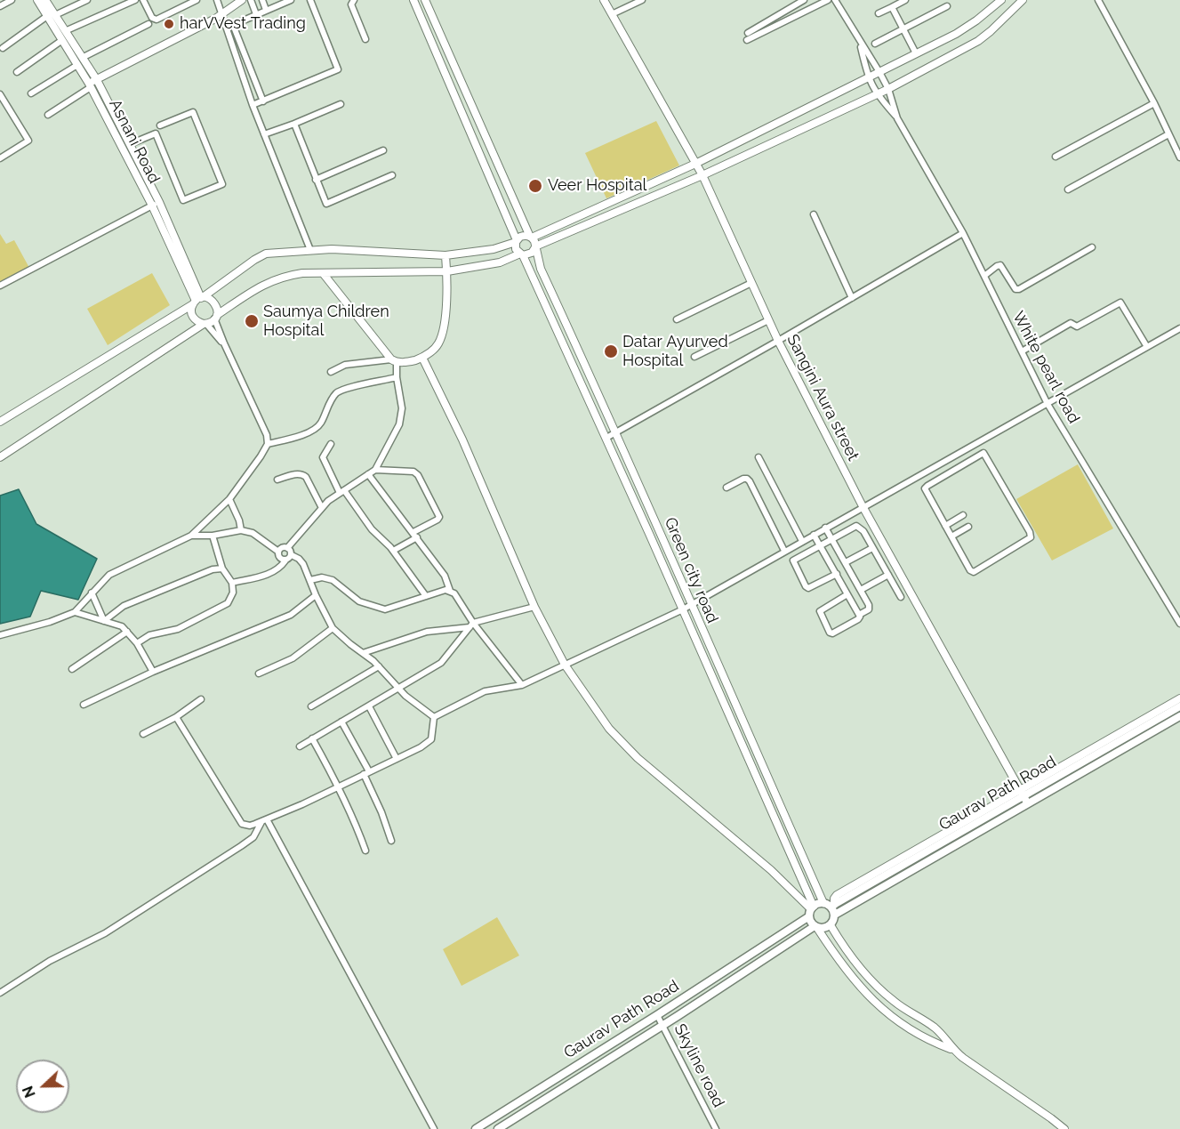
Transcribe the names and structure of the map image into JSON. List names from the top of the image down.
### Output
{
  "streets": {
    "main road": ["Gaurav Path Road"],
    "street": [
      "Asnani Road",
      "White pearl road",
      "Sangini Aura street",
      "Green city road",
      "Skyline road"
    ]
  },
  "crossings": [
    ["Sangini Aura street", "Gaurav Path Road"],
    ["Green city road", "Gaurav Path Road"],
    ["Gaurav Path Road", "Skyline road"]
  ],
  "places": [
    "harVVest Trading",
    "Veer Hospital",
    "Saumya Children Hospital",
    "Datar Ayurved Hospital"
  ],
  "north": "left"
}
